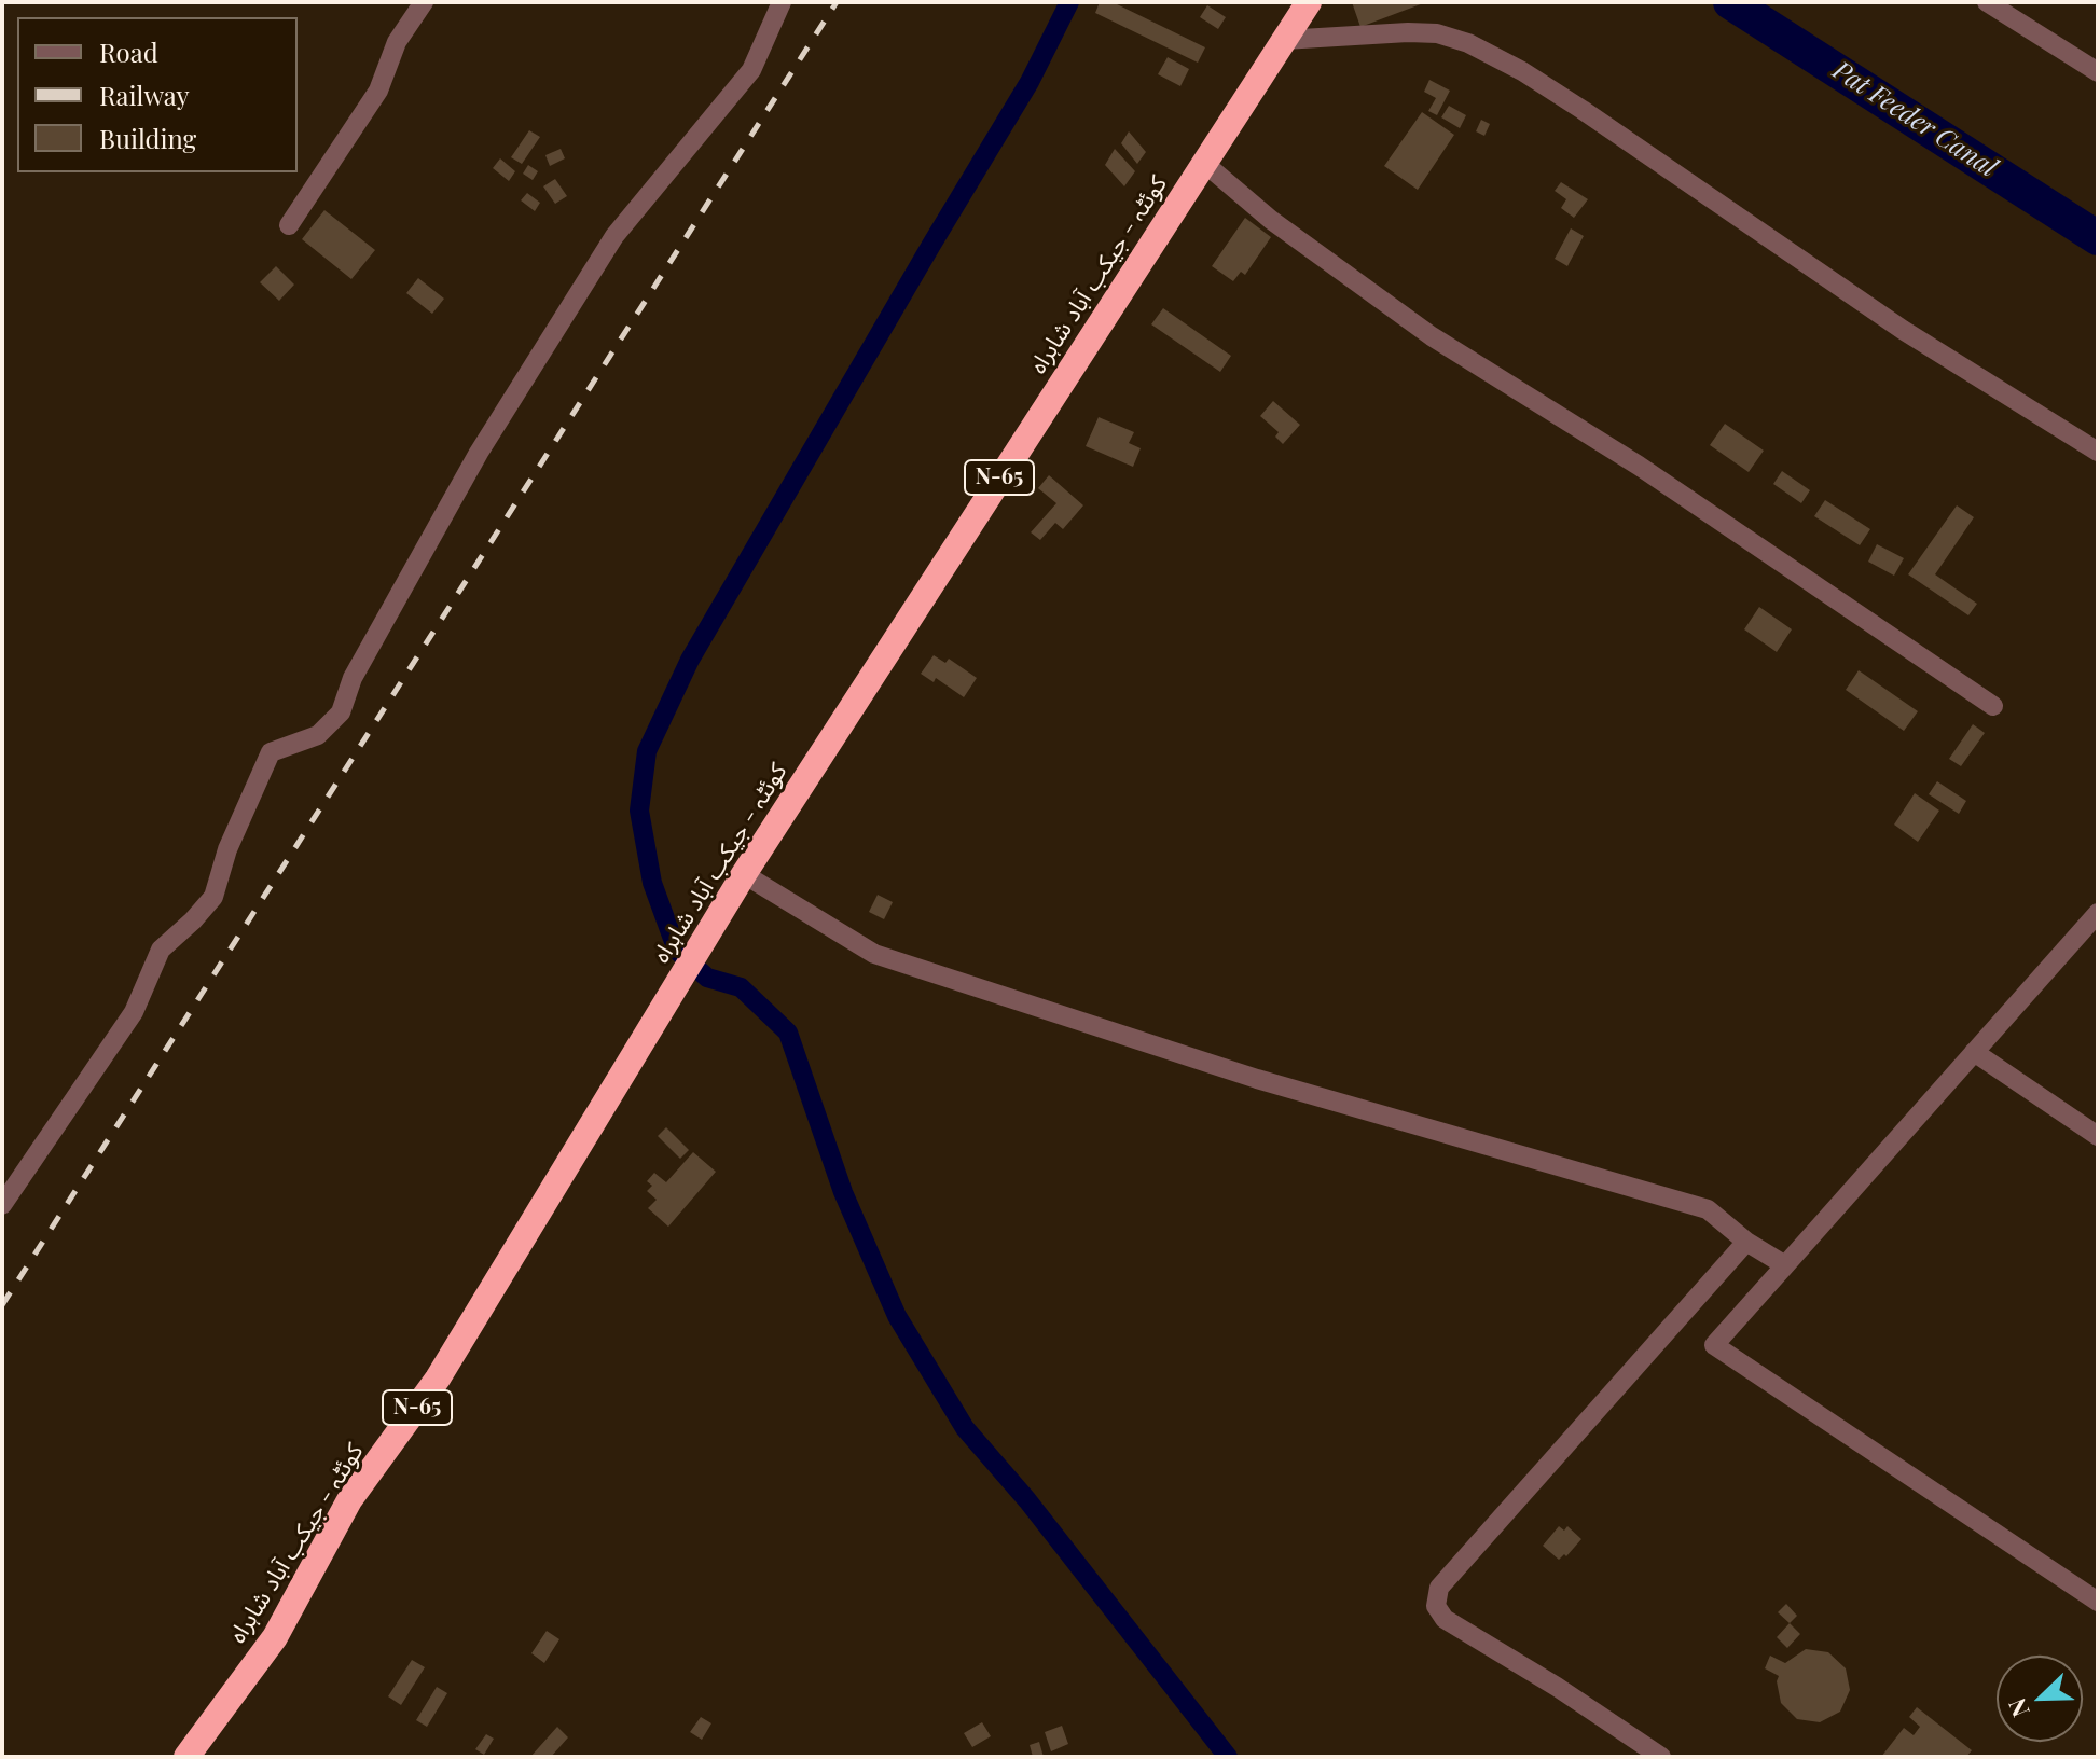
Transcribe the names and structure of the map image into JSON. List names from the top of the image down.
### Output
{
  "streets": {
    "highway": ["کوئٹہ - جیکب آباد شاہراہ", "N-65"]
  },
  "water": ["Pat Feeder Canal"],
  "legend": ["Road", "Railway", "Building"],
  "north": "bottom left"
}
